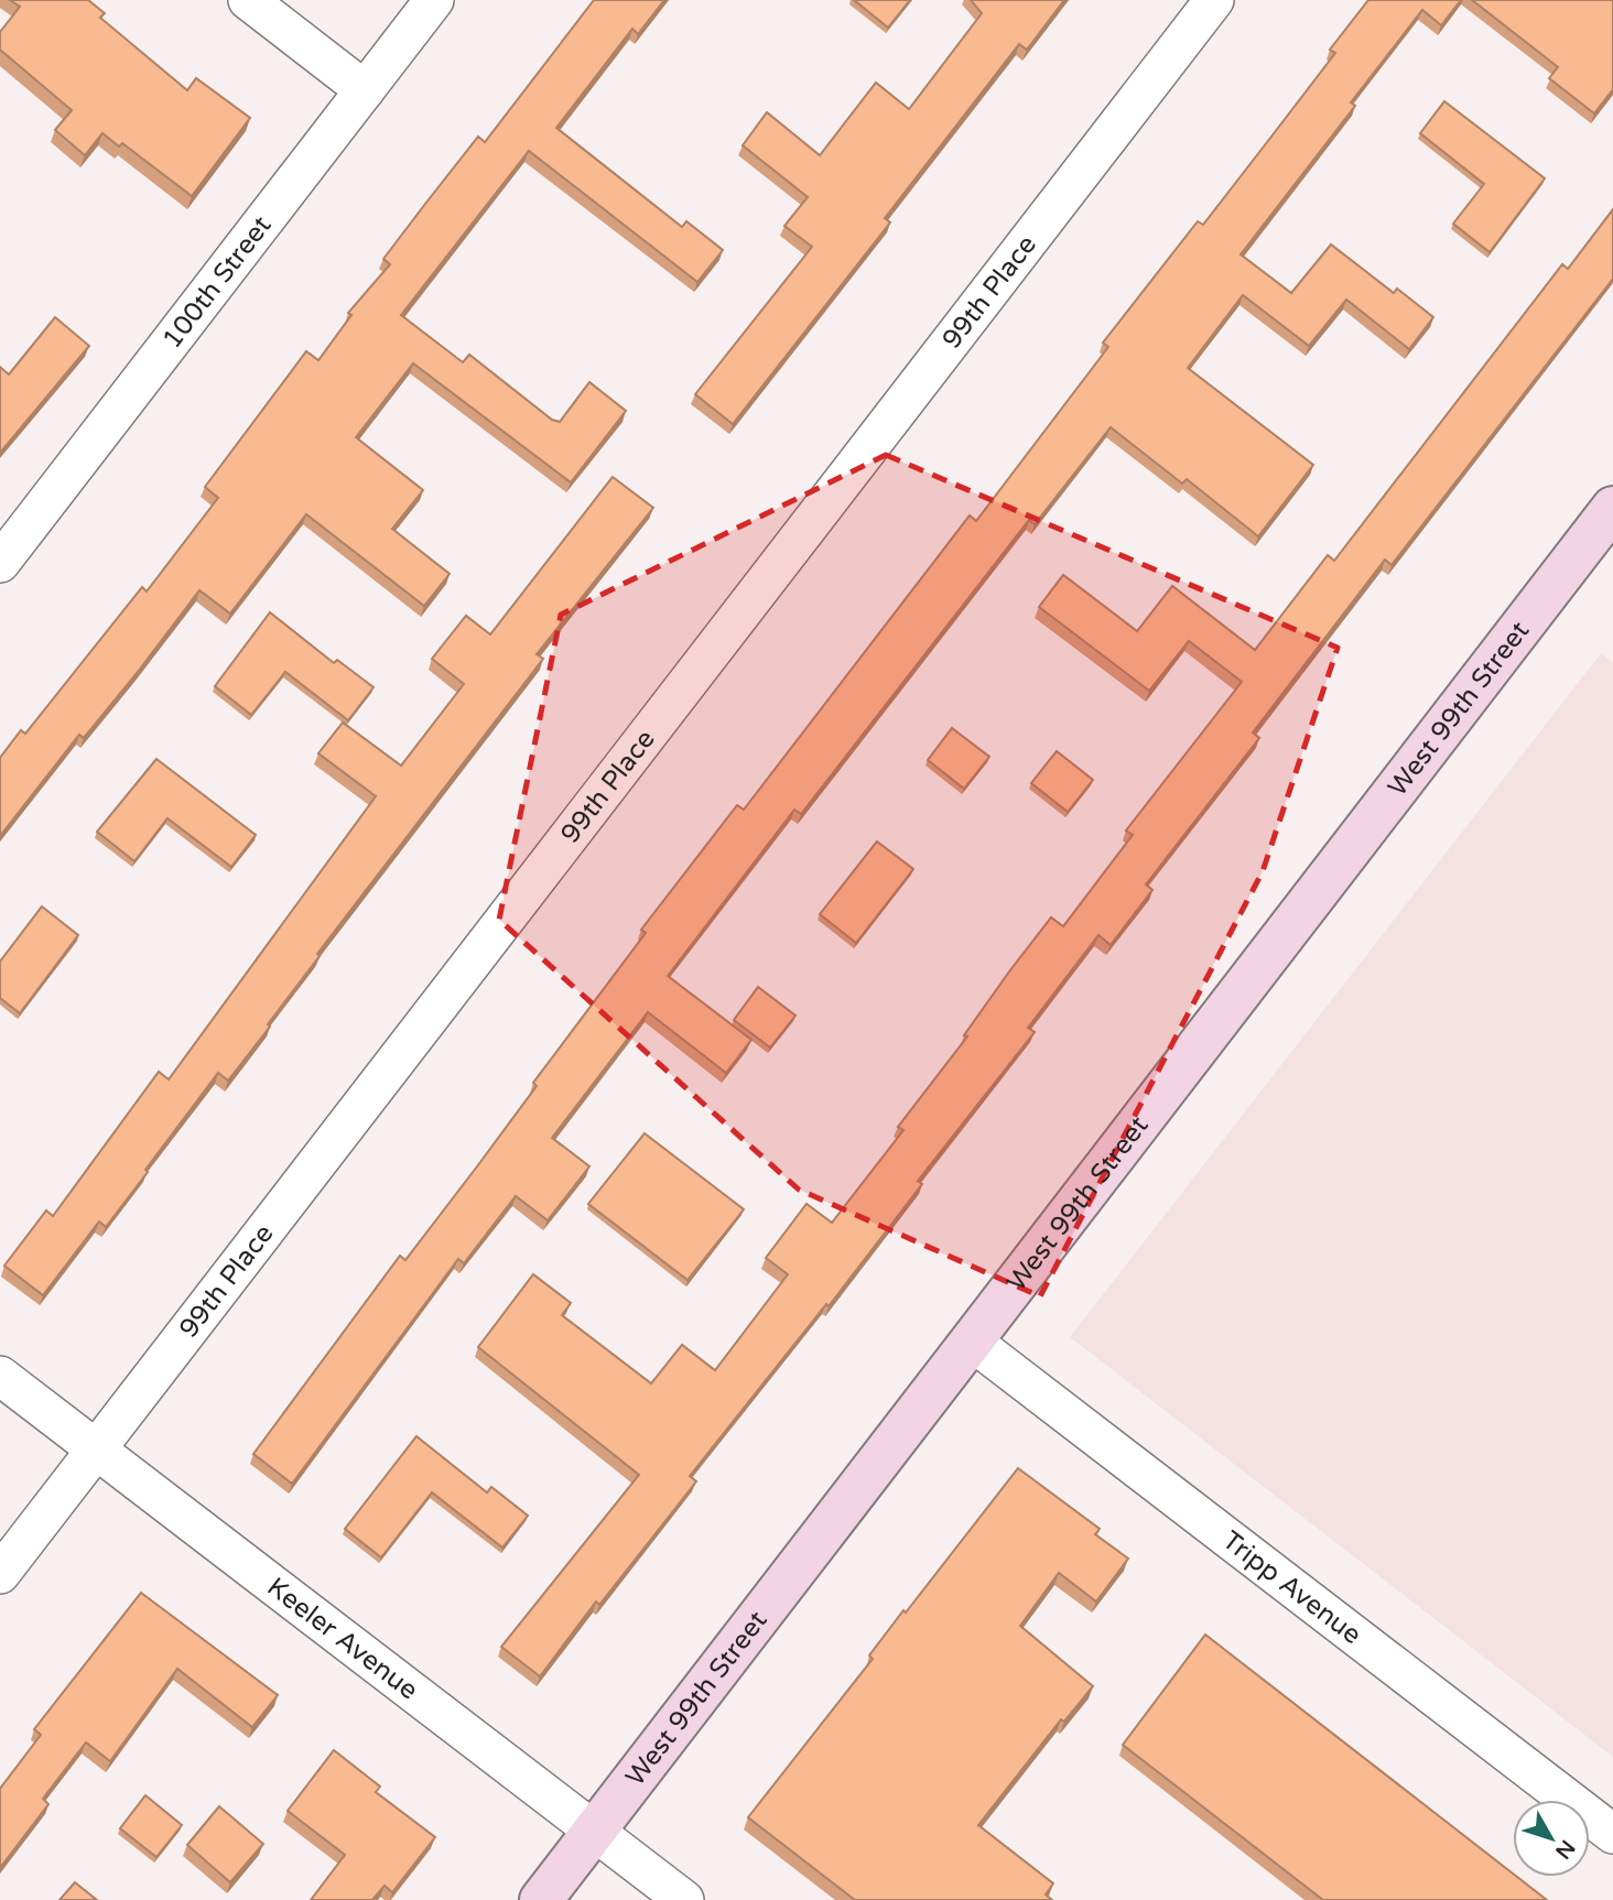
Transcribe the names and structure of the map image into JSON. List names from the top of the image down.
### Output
{
  "streets": {
    "street": [
      "100th Street",
      "99th Place",
      "West 99th Street",
      "Tripp Avenue",
      "Keeler Avenue"
    ]
  },
  "crossings": [
    ["99th Place", "Keeler Avenue"],
    ["West 99th Street", "Tripp Avenue"],
    ["West 99th Street", "Keeler Avenue"]
  ],
  "north": "bottom right"
}
